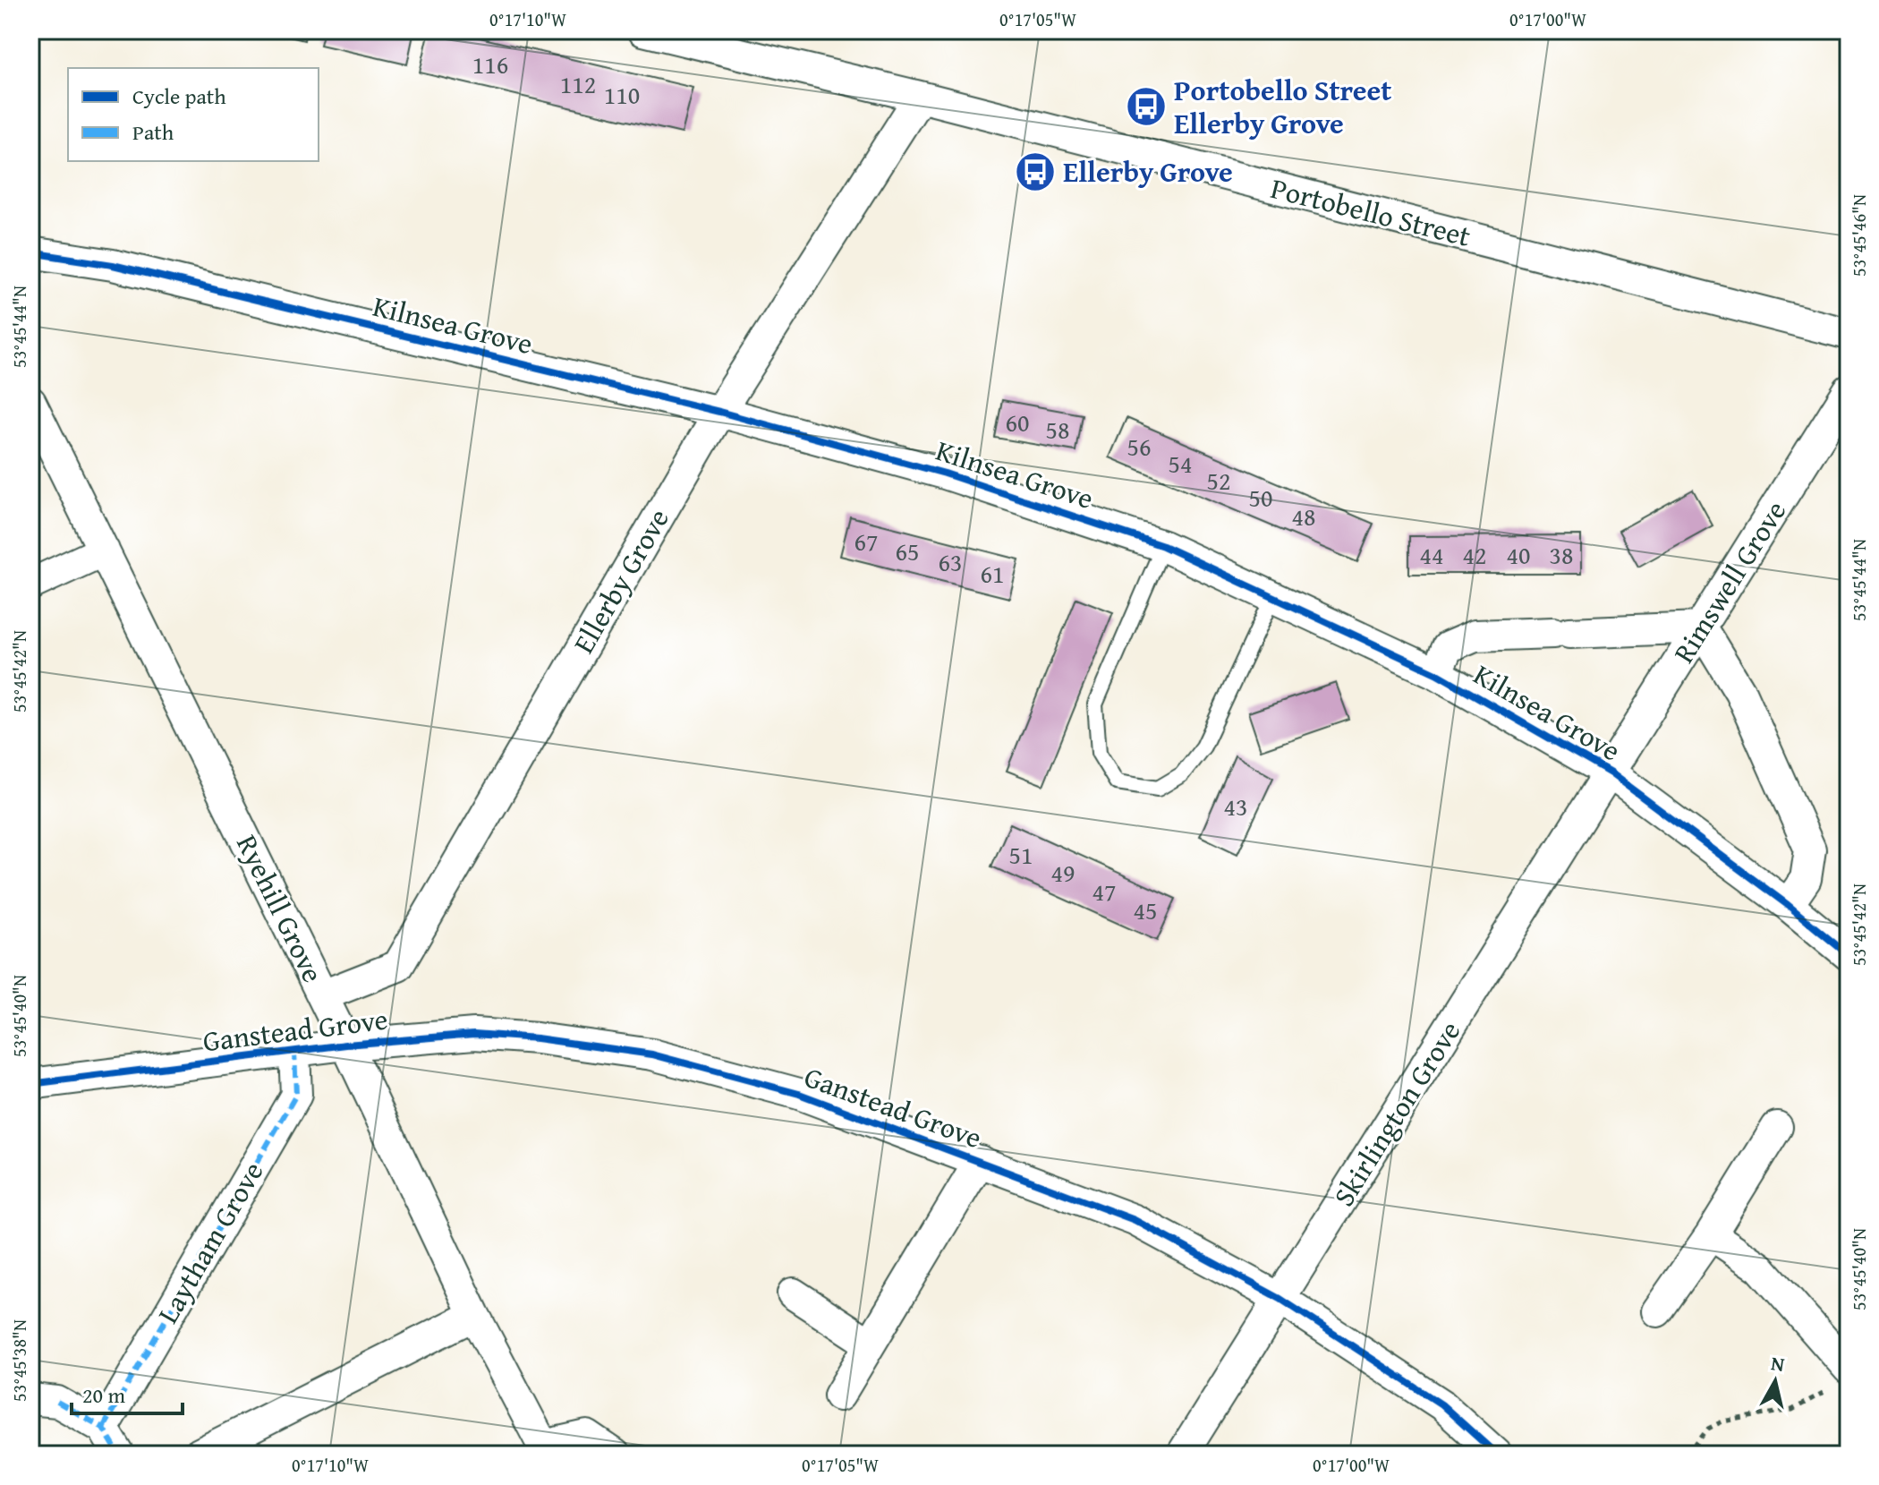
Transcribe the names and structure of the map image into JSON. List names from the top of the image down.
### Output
{
  "streets": {
    "street": [
      "Portobello Street",
      "Kilnsea Grove",
      "Ellerby Grove",
      "Rimswell Grove",
      "Ryehill Grove",
      "Ganstead Grove",
      "Skirlington Grove",
      "Laytham Grove"
    ]
  },
  "crossings": [
    ["Portobello Street", "Ellerby Grove"],
    ["Kilnsea Grove", "Ellerby Grove"],
    ["Kilnsea Grove", "Rimswell Grove"],
    ["Kilnsea Grove", "Skirlington Grove"],
    ["Ellerby Grove", "Ryehill Grove"],
    ["Rimswell Grove", "Skirlington Grove"],
    ["Ryehill Grove", "Ganstead Grove"],
    ["Ganstead Grove", "Skirlington Grove"],
    ["Ganstead Grove", "Laytham Grove"]
  ],
  "places": {
    "bus stop": ["Portobello Street Ellerby Grove", "Ellerby Grove"]
  },
  "house_numbers": [
    "116",
    "112",
    "110",
    "60",
    "58",
    "56",
    "54",
    "52",
    "50",
    "48",
    "67",
    "65",
    "44",
    "42",
    "40",
    "38",
    "63",
    "61",
    "43",
    "51",
    "49",
    "47",
    "45"
  ],
  "legend": ["Cycle path", "Path"],
  "scale_bar": "20 m",
  "north": "top",
  "coordinates": [
    "0°17'10\"W",
    "0°17'05\"W",
    "0°17'00\"W",
    "53°45'46\"N",
    "53°45'44\"N",
    "53°45'42\"N",
    "53°45'40\"N",
    "53°45'38\"N"
  ]
}
